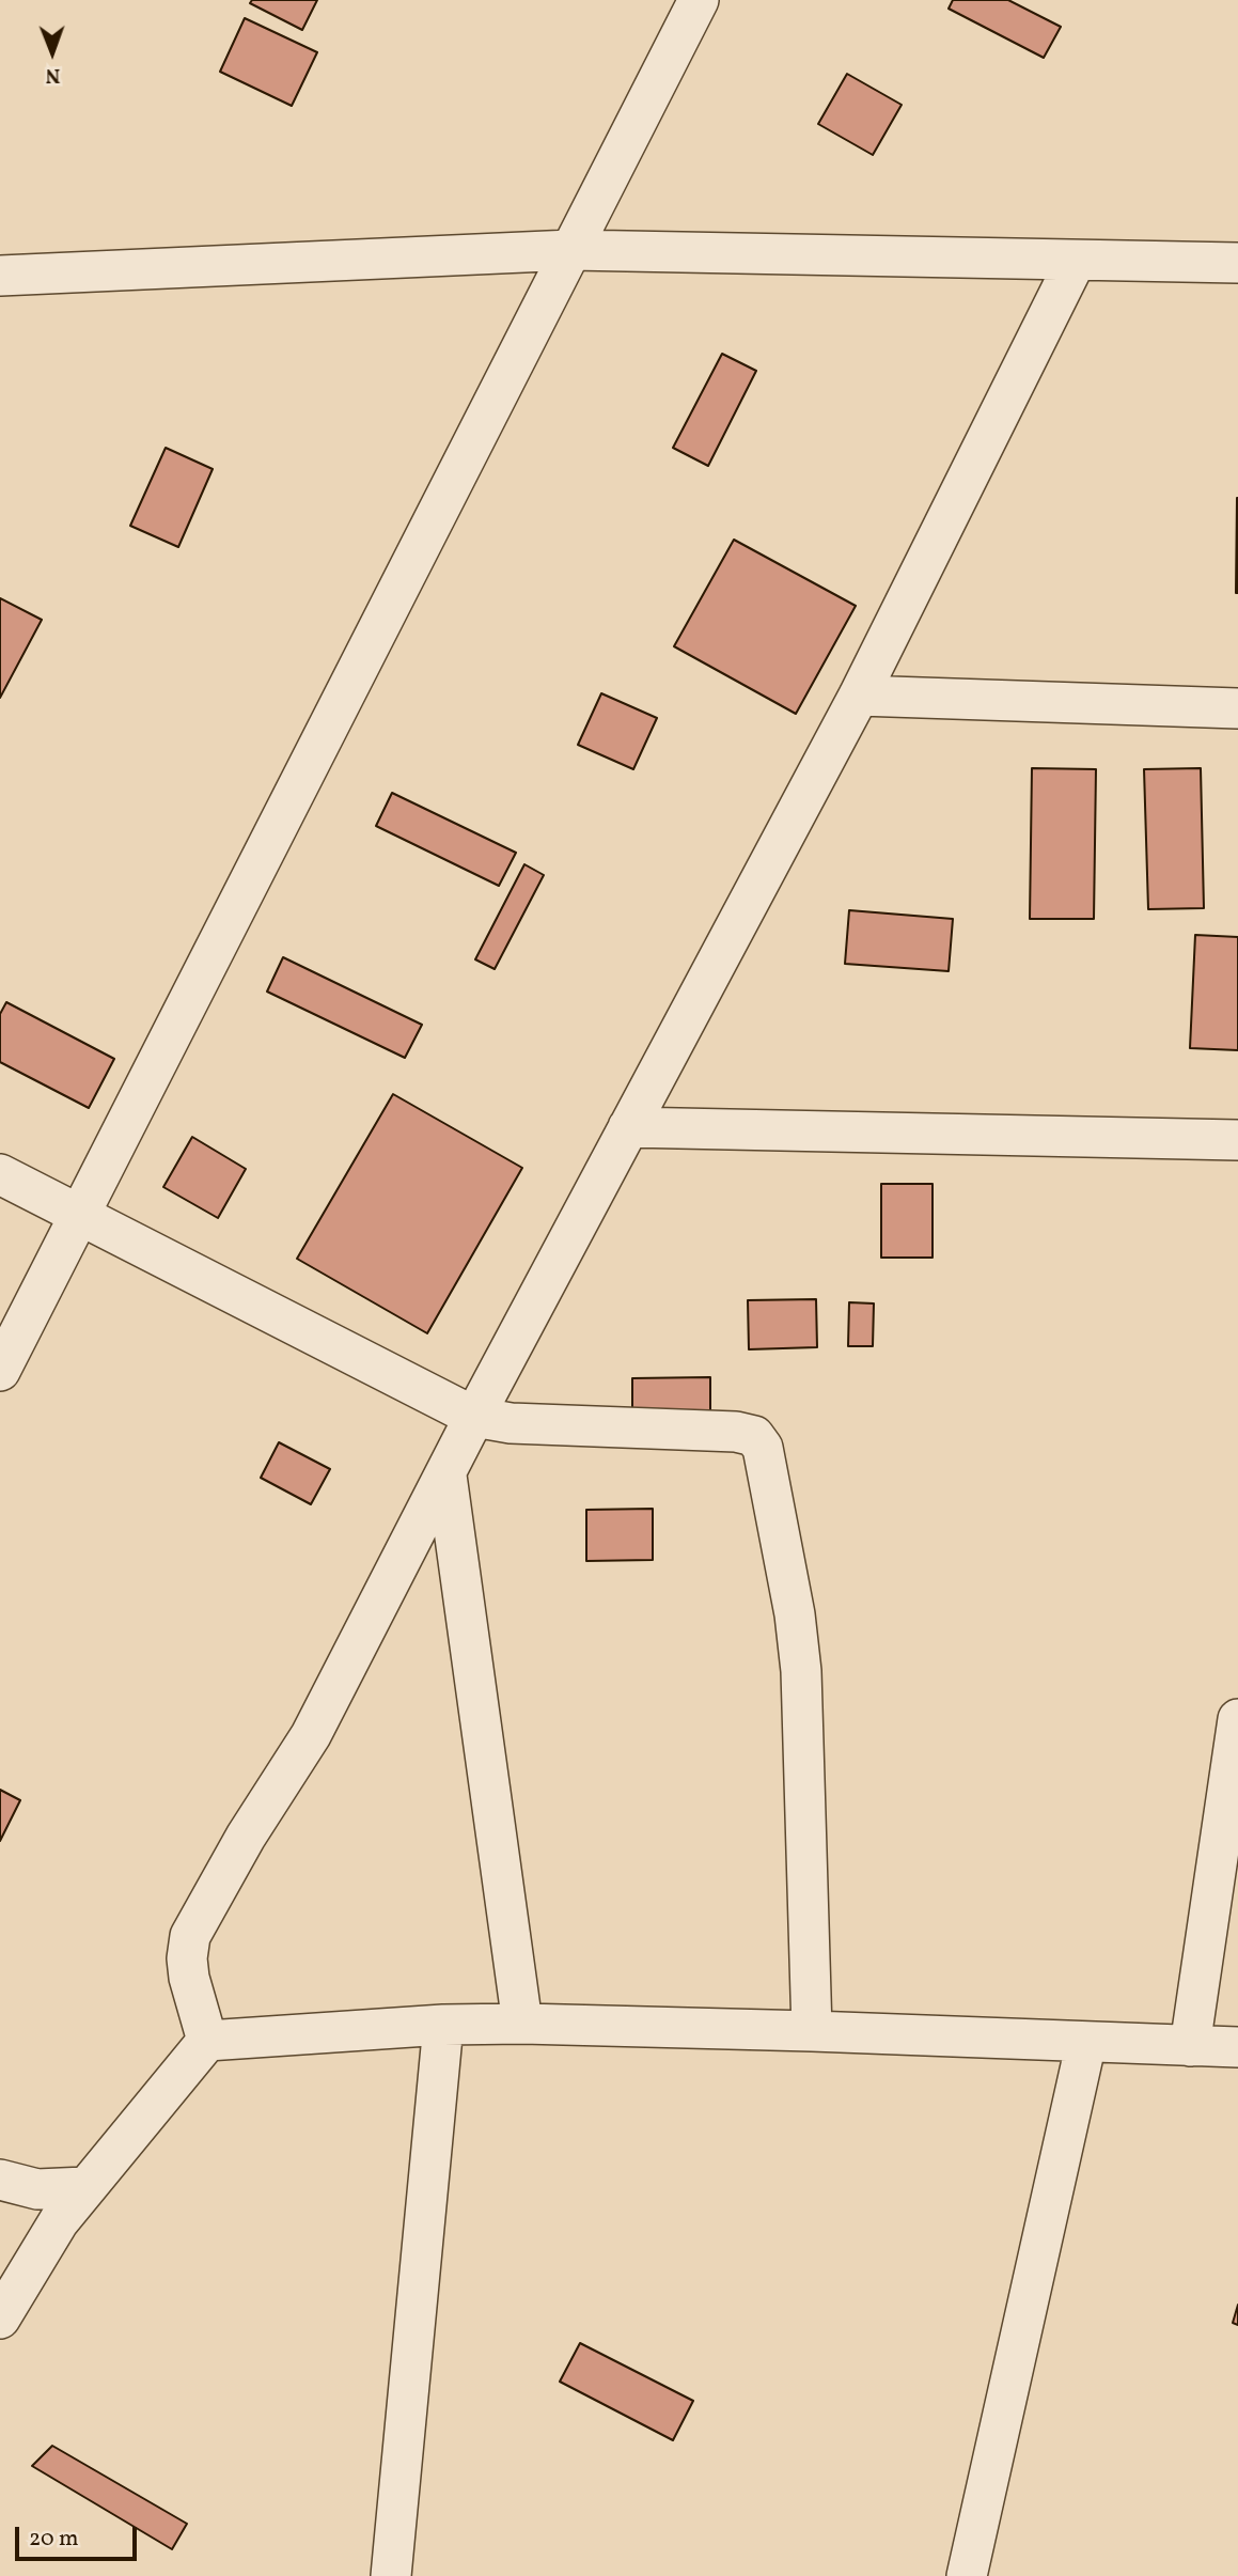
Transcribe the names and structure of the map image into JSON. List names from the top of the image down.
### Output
{
  "scale_bar": "20 m",
  "north": "bottom"
}
